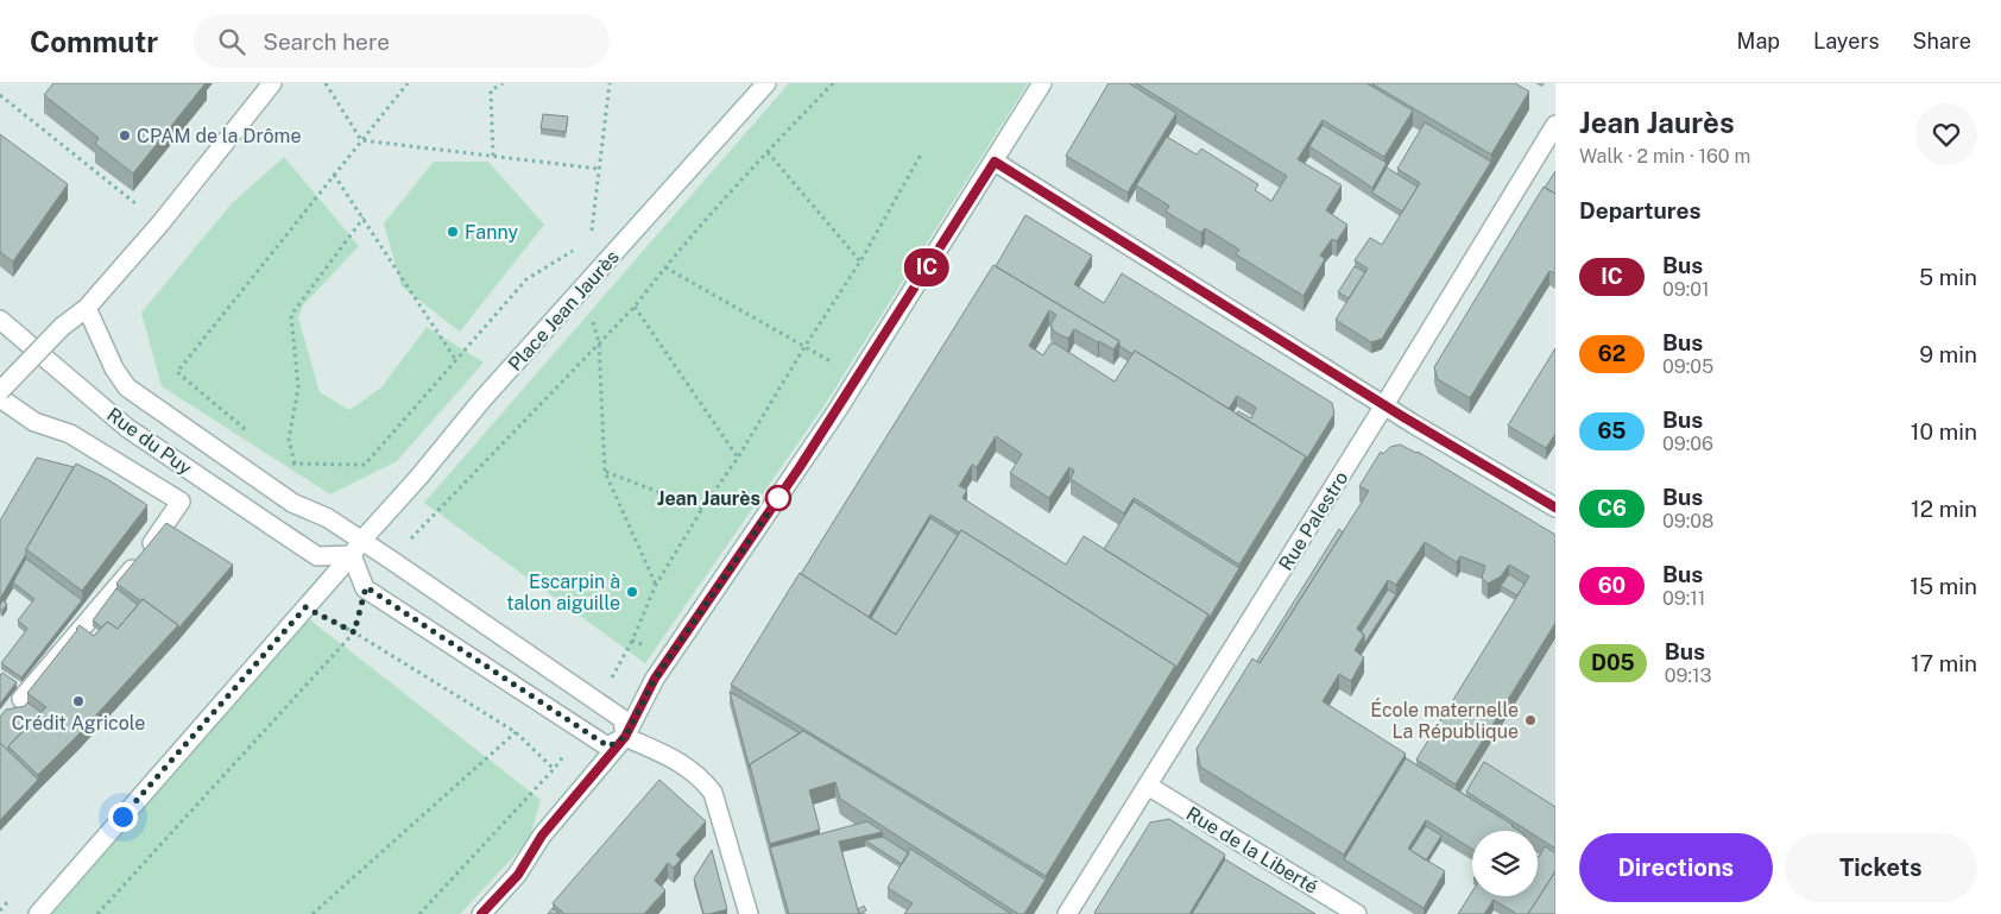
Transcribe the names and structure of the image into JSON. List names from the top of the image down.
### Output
{
  "streets": {
    "street": [
      "Place Jean Jaurès",
      "Rue du Puy",
      "Rue Palestro",
      "Rue de la Liberté"
    ]
  },
  "crossings": [
    ["Place Jean Jaurès", "Rue du Puy"],
    ["Rue Palestro", "Rue de la Liberté"]
  ],
  "places": [
    "CPAM de la Drôme",
    "Fanny",
    "Jean Jaurès",
    "Escarpin à talon aiguille",
    "Crédit Agricole",
    "École maternelle La République"
  ],
  "lines": ["bus line IC"],
  "page": {
    "header": "Commutr",
    "search": "Search here",
    "nav": ["Map", "Layers", "Share"],
    "on_map": "IC",
    "heading": [
      ["Jean Jaurès", "Walk · 2 min · 160 m"],
      "Departures"
    ],
    "list": [
      {
        "mark": "IC",
        "name": "Bus",
        "note": "09:01",
        "value": "5 min"
      },
      {
        "mark": "62",
        "name": "Bus",
        "note": "09:05",
        "value": "9 min"
      },
      {
        "mark": "65",
        "name": "Bus",
        "note": "09:06",
        "value": "10 min"
      },
      {
        "mark": "C6",
        "name": "Bus",
        "note": "09:08",
        "value": "12 min"
      },
      {
        "mark": "60",
        "name": "Bus",
        "note": "09:11",
        "value": "15 min"
      },
      {
        "mark": "D05",
        "name": "Bus",
        "note": "09:13",
        "value": "17 min"
      }
    ],
    "buttons": ["Directions", "Tickets"]
  }
}
